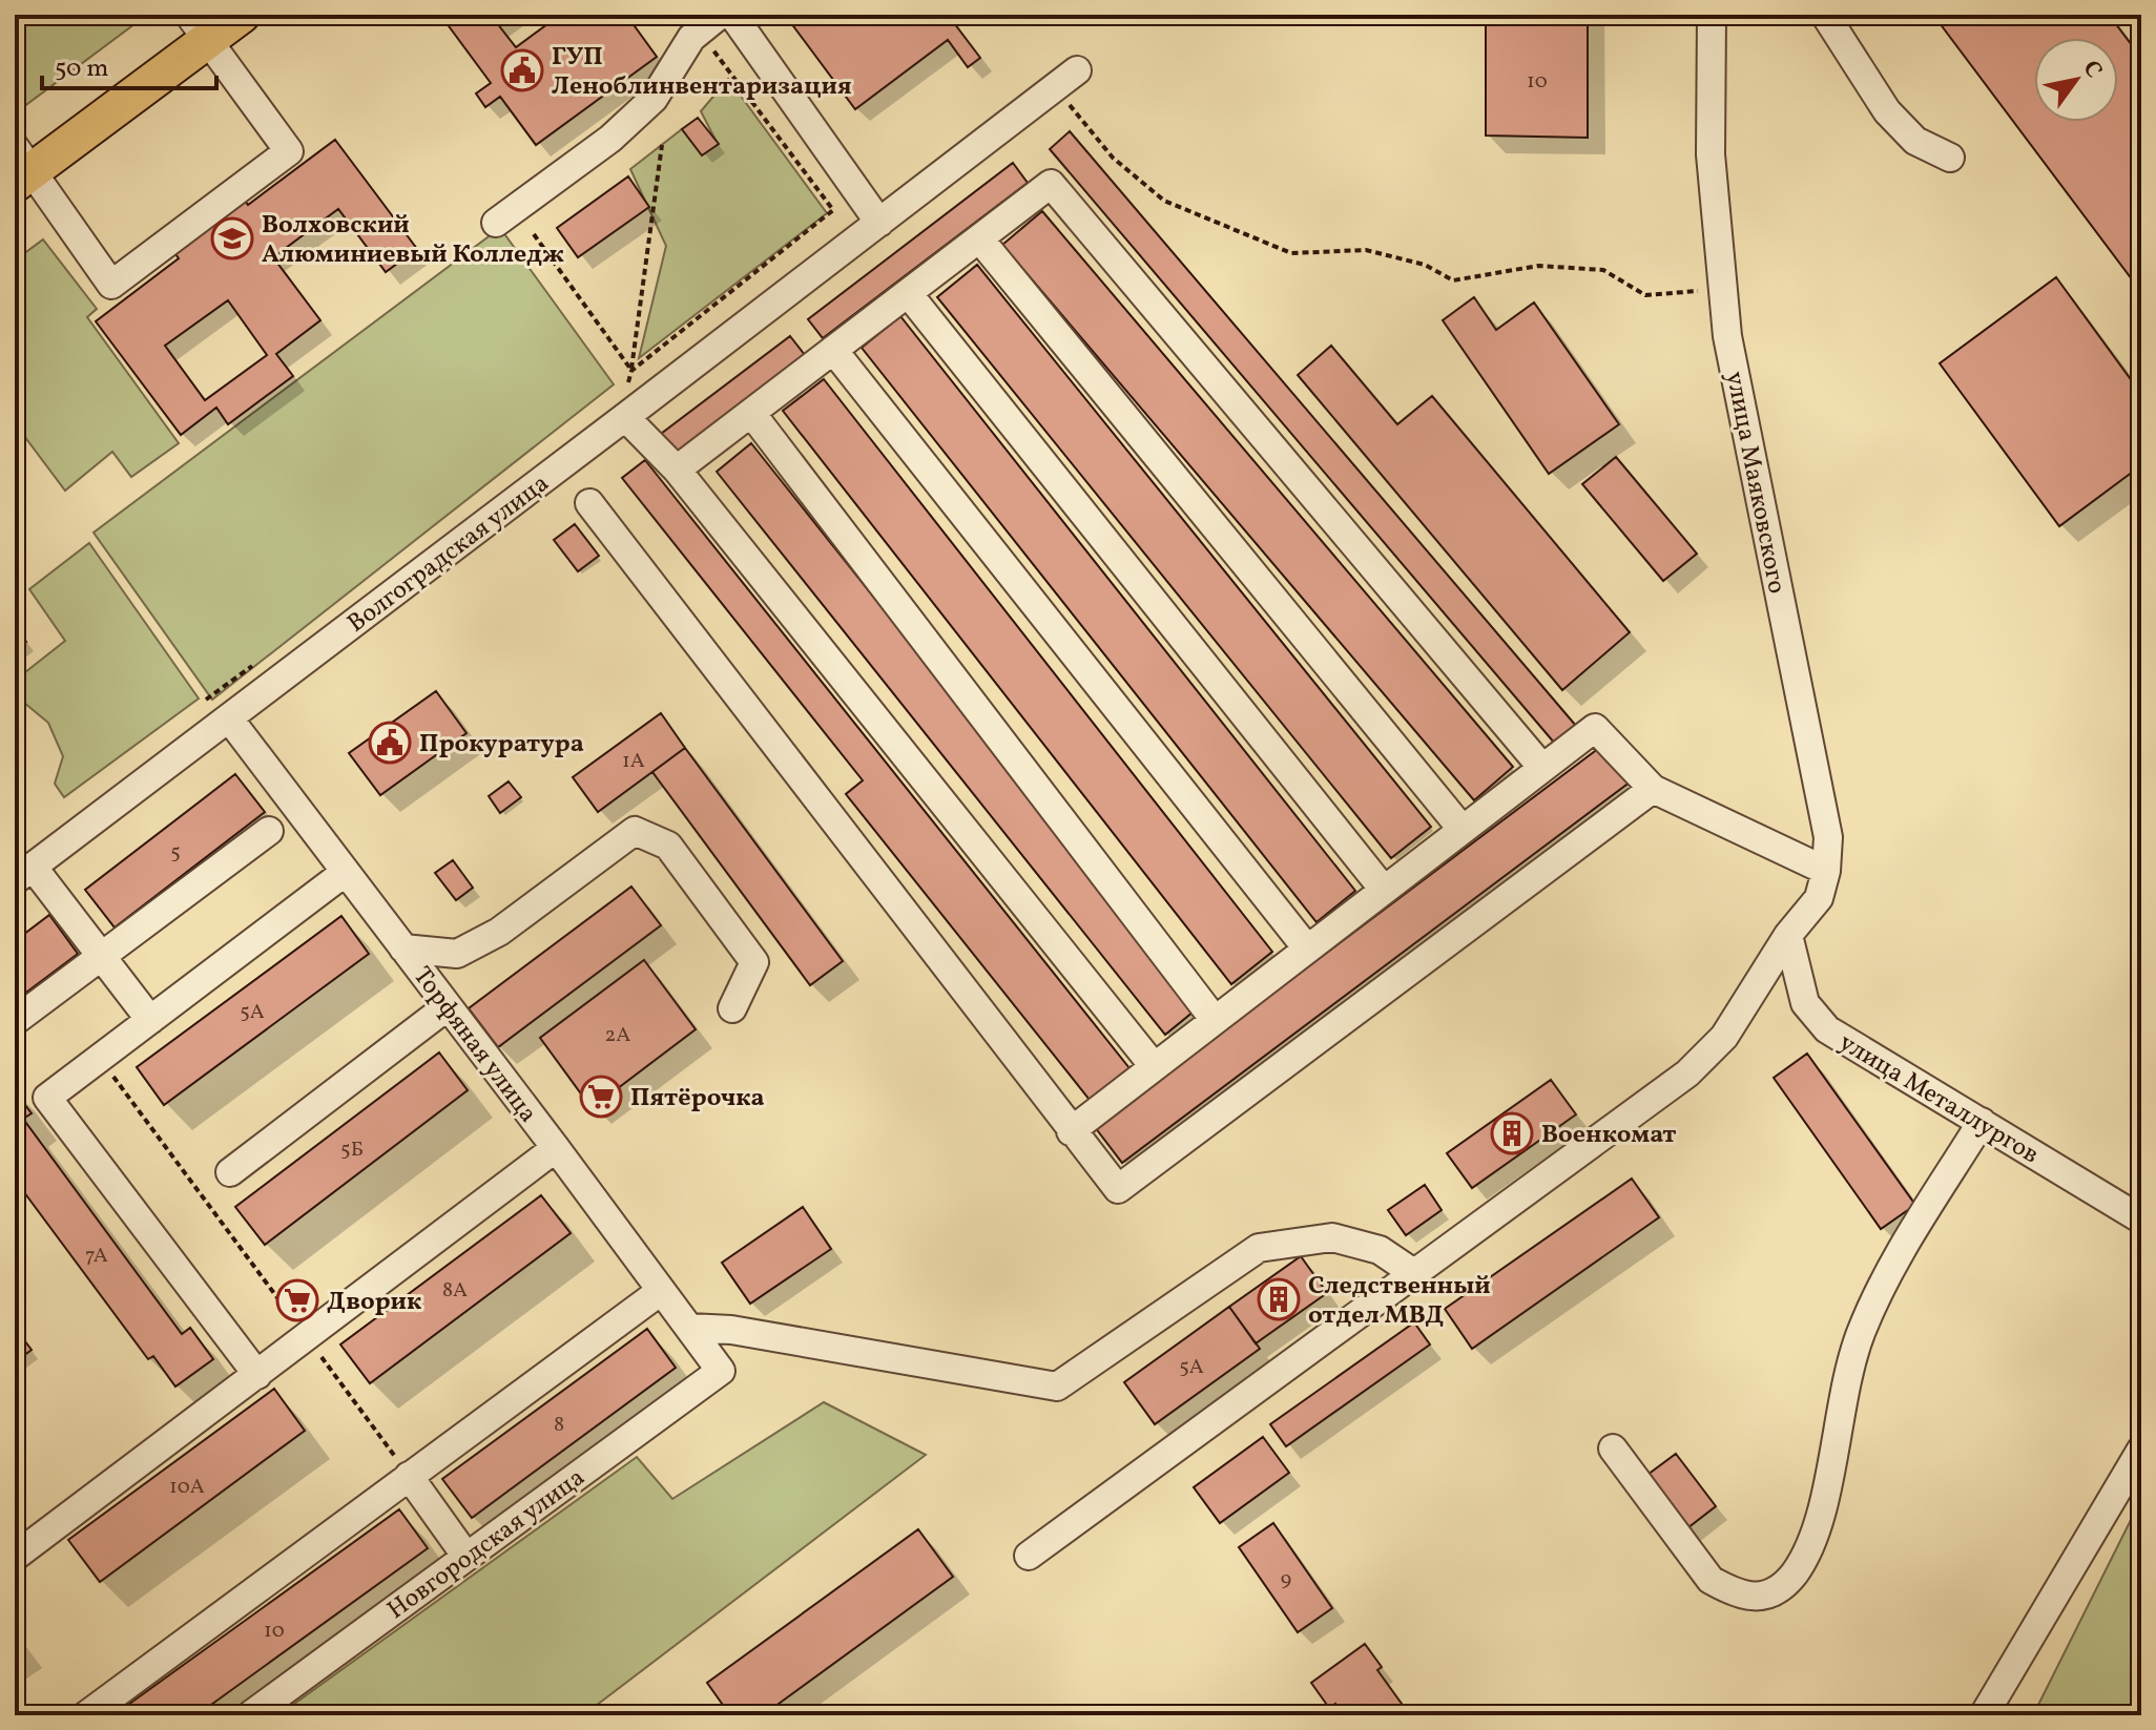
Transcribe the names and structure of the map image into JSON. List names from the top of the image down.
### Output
{
  "streets": {
    "street": [
      "улица Маяковского",
      "Волгоградская улица",
      "Торфяная улица",
      "улица Металлургов",
      "Новгородская улица"
    ]
  },
  "crossings": [
    ["улица Маяковского", "улица Металлургов"],
    ["Волгоградская улица", "Торфяная улица"],
    ["Торфяная улица", "Новгородская улица"]
  ],
  "places": {
    "public building": ["ГУП Леноблинвентаризация", "Прокуратура"],
    "school or university": ["Волховский Алюминиевый Колледж"],
    "supermarket": ["Пятёрочка", "Дворик"],
    "building": ["Военкомат", "Следственный отдел МВД"]
  },
  "house_numbers": [
    "10",
    "1А",
    "5",
    "5А",
    "2А",
    "5Б",
    "7А",
    "8А",
    "5А",
    "8",
    "10А",
    "9",
    "10"
  ],
  "scale_bar": "50 m",
  "north": "top right"
}
